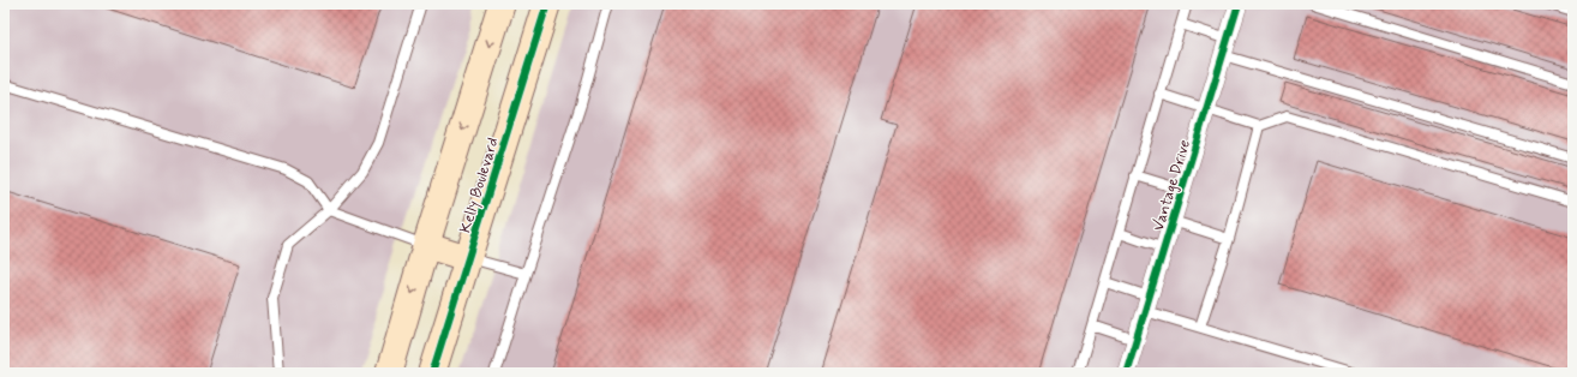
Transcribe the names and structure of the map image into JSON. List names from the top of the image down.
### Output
{
  "streets": {
    "street": ["Kelly Boulevard", "Vantage Drive"]
  }
}
